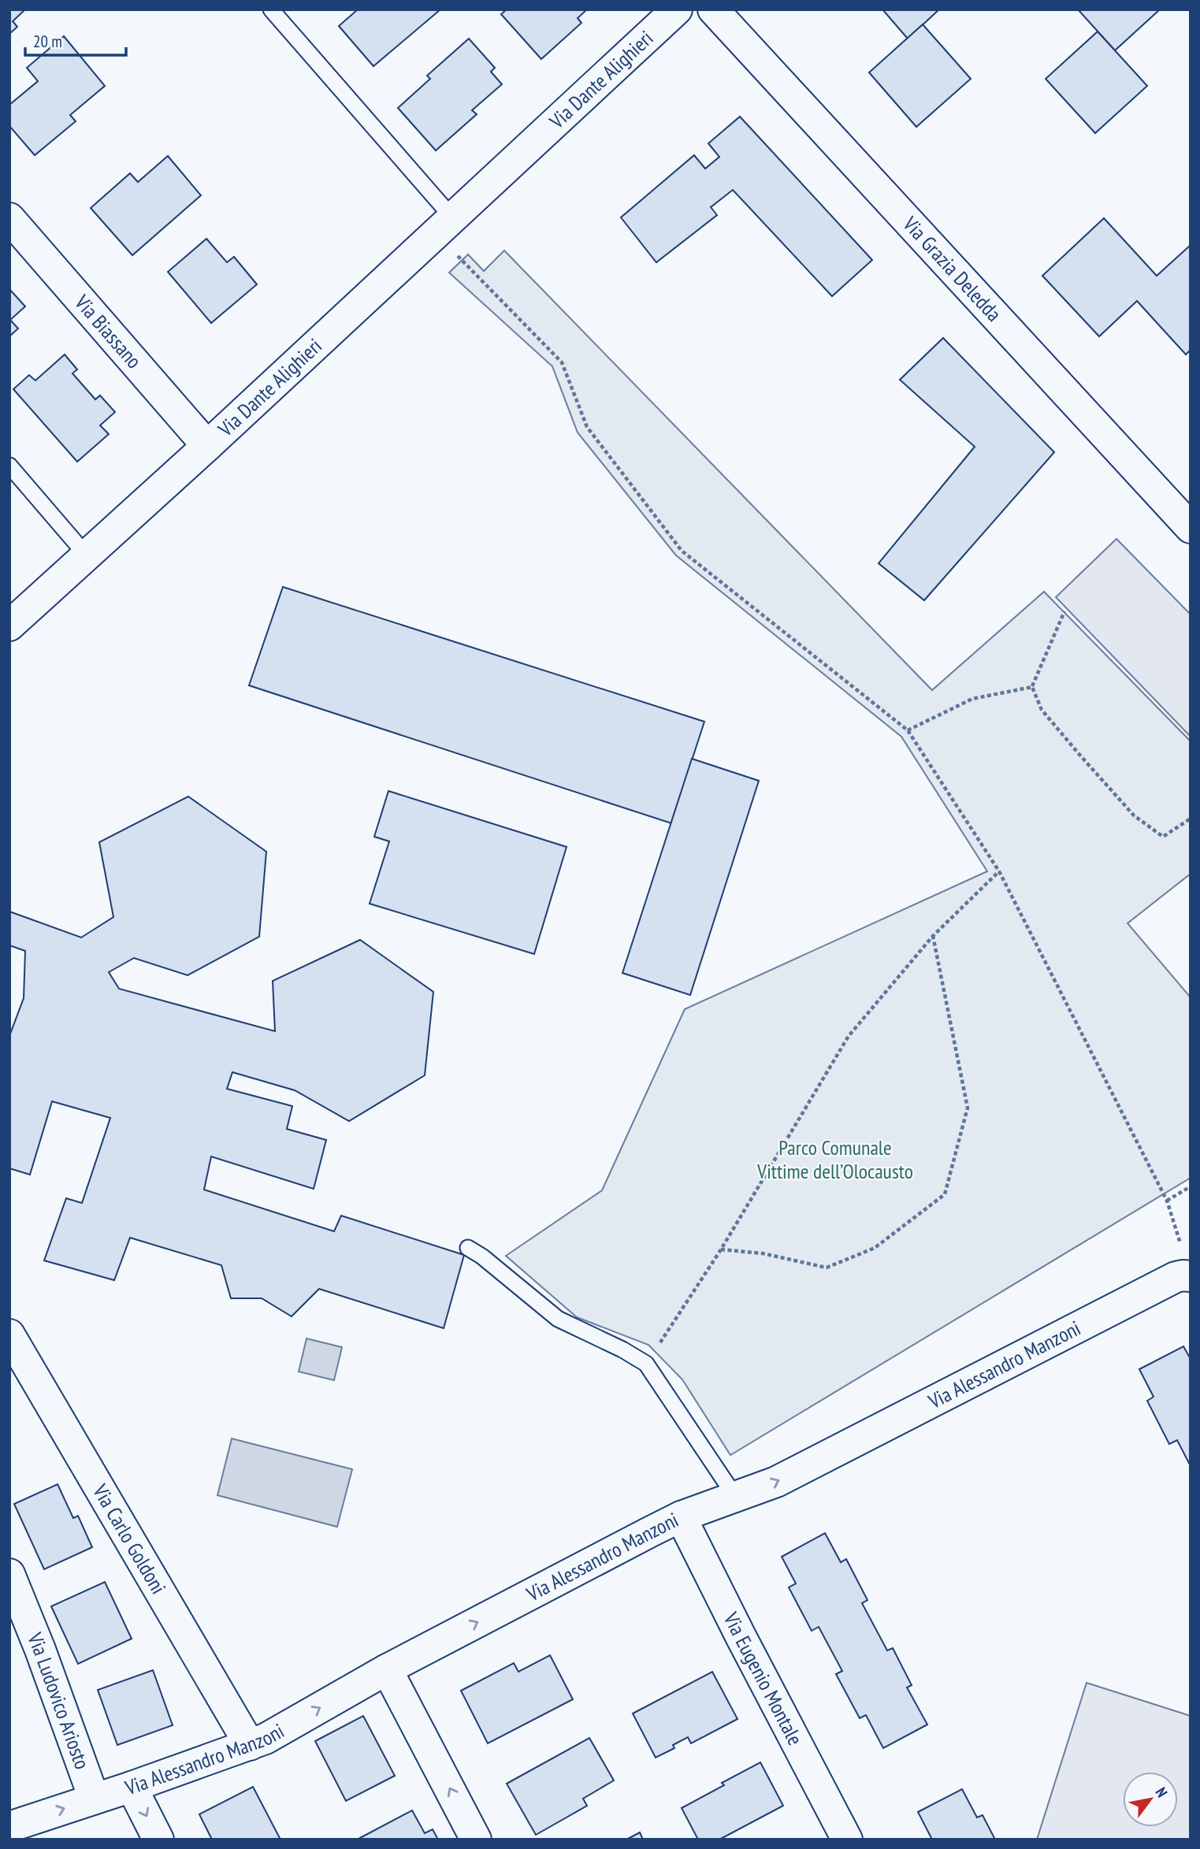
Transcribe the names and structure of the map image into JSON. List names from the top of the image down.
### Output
{
  "streets": {
    "street": [
      "Via Dante Alighieri",
      "Via Grazia Deledda",
      "Via Biassano",
      "Via Alessandro Manzoni",
      "Via Carlo Goldoni",
      "Via Eugenio Montale",
      "Via Ludovico Ariosto"
    ]
  },
  "crossings": [
    ["Via Dante Alighieri", "Via Biassano"],
    ["Via Alessandro Manzoni", "Via Carlo Goldoni"],
    ["Via Alessandro Manzoni", "Via Eugenio Montale"],
    ["Via Alessandro Manzoni", "Via Ludovico Ariosto"]
  ],
  "one_way": ["Via Alessandro Manzoni"],
  "parks": ["Parco Comunale Vittime dell’Olocausto"],
  "scale_bar": "20 m",
  "north": "top right"
}
